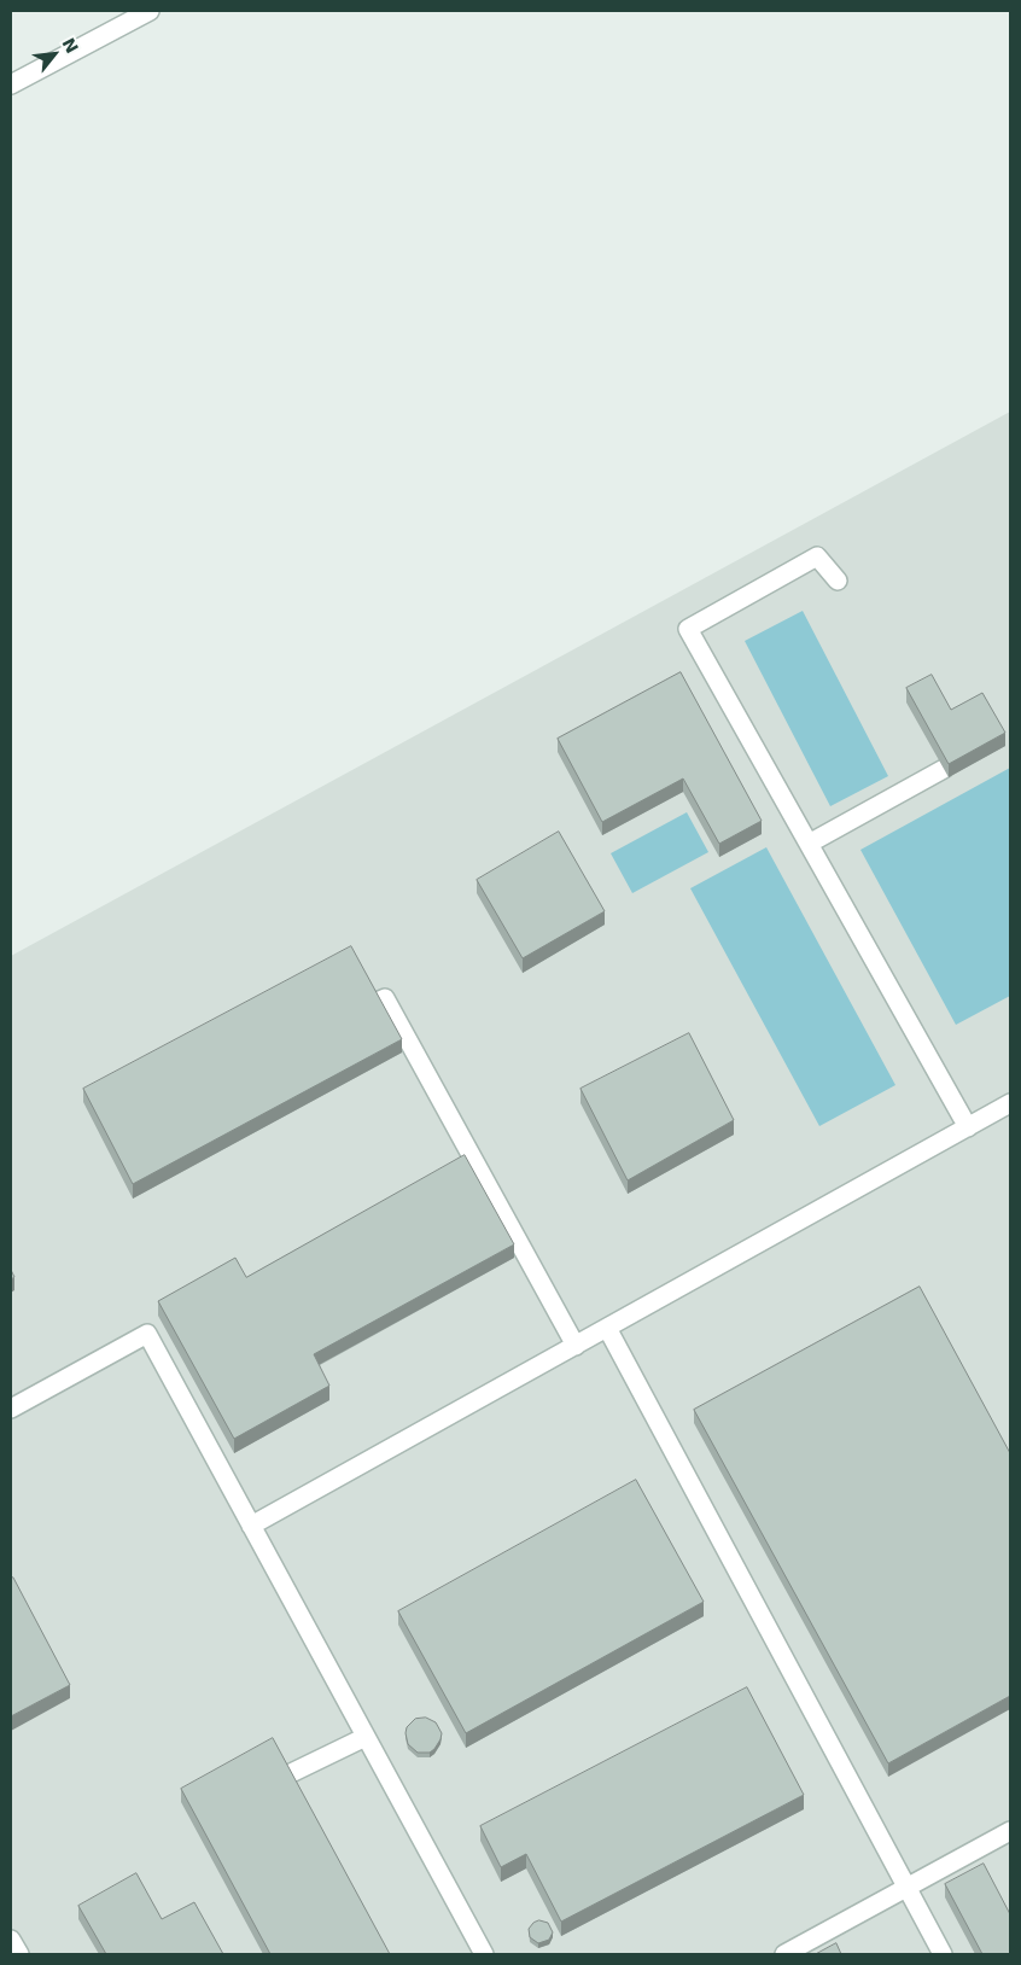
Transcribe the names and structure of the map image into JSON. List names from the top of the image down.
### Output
{
  "north": "top right"
}
